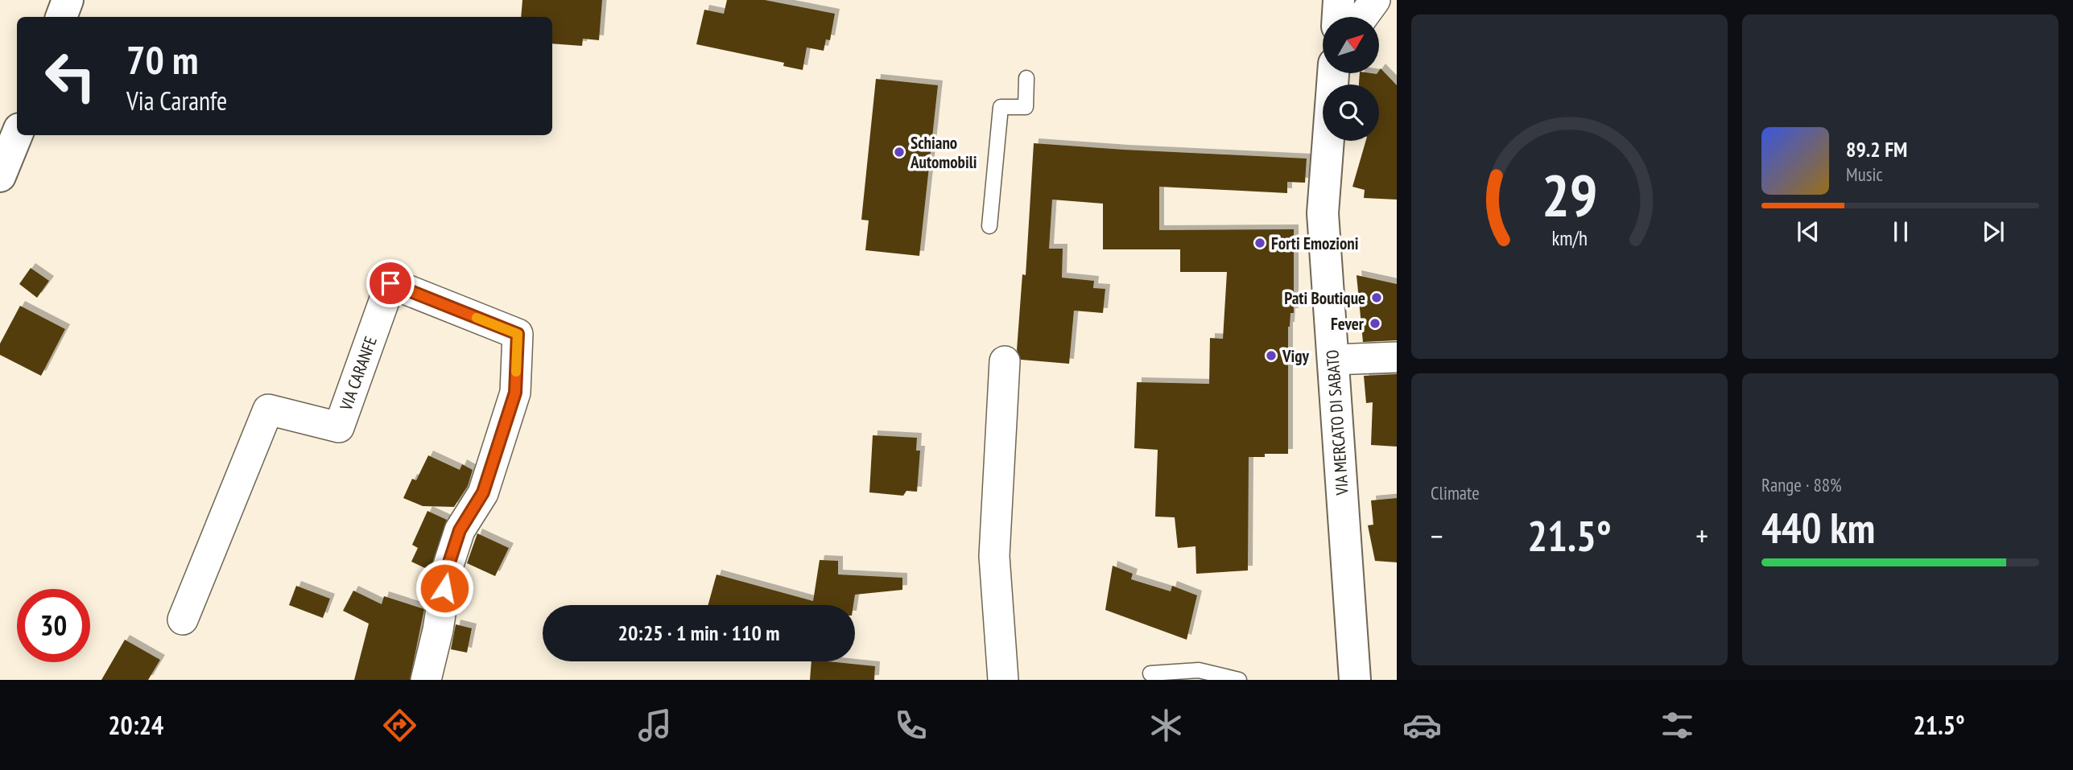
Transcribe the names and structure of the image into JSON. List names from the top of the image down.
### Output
{
  "streets": {
    "street": ["VIA CARANFE", "VIA MERCATO DI SABATO"]
  },
  "places": [
    "Schiano Automobili",
    "Forti Emozioni",
    "Pati Boutique",
    "Fever",
    "Vigy"
  ],
  "north": "top right",
  "page": {
    "turn": ["70 m", "Via Caranfe"],
    "song": ["89.2 FM", "Music"],
    "tile": [
      "Climate",
      ["Range · 88%", "440 km"]
    ],
    "heat": ["−", "21.5°", "+"],
    "limit": "30",
    "trip": "20:25 · 1 min · 110 m",
    "tabs": ["20:24", "21.5°"],
    "gauge": ["29", "km/h"]
  }
}
